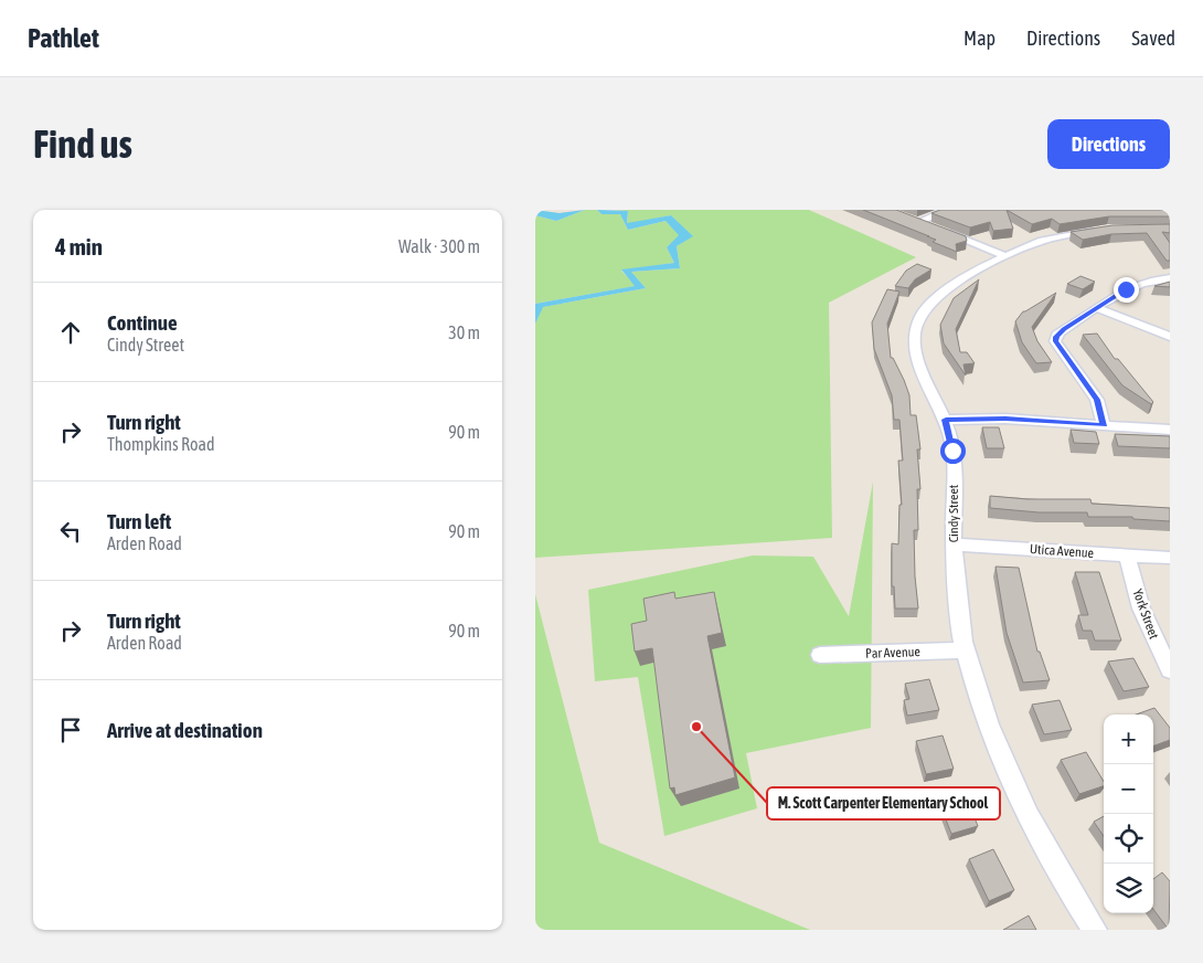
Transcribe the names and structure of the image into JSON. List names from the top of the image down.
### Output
{
  "streets": {
    "street": [
      "Cindy Street",
      "Utica Avenue",
      "York Street",
      "Par Avenue"
    ]
  },
  "crossings": [
    ["Cindy Street", "Utica Avenue"],
    ["Cindy Street", "Par Avenue"],
    ["Utica Avenue", "York Street"]
  ],
  "places": ["M. Scott Carpenter Elementary School"],
  "page": {
    "header": "Pathlet",
    "nav": ["Map", "Directions", "Saved"],
    "buttons": "Directions",
    "title": "Find us",
    "heading": ["4 min", "Walk · 300 m"],
    "list": [
      ["Continue", "Cindy Street", "30 m"],
      ["Turn right", "Thompkins Road", "90 m"],
      ["Turn left", "Arden Road", "90 m"],
      ["Turn right", "Arden Road", "90 m"],
      "Arrive at destination"
    ],
    "map_buttons": ["+", "−"]
  }
}
